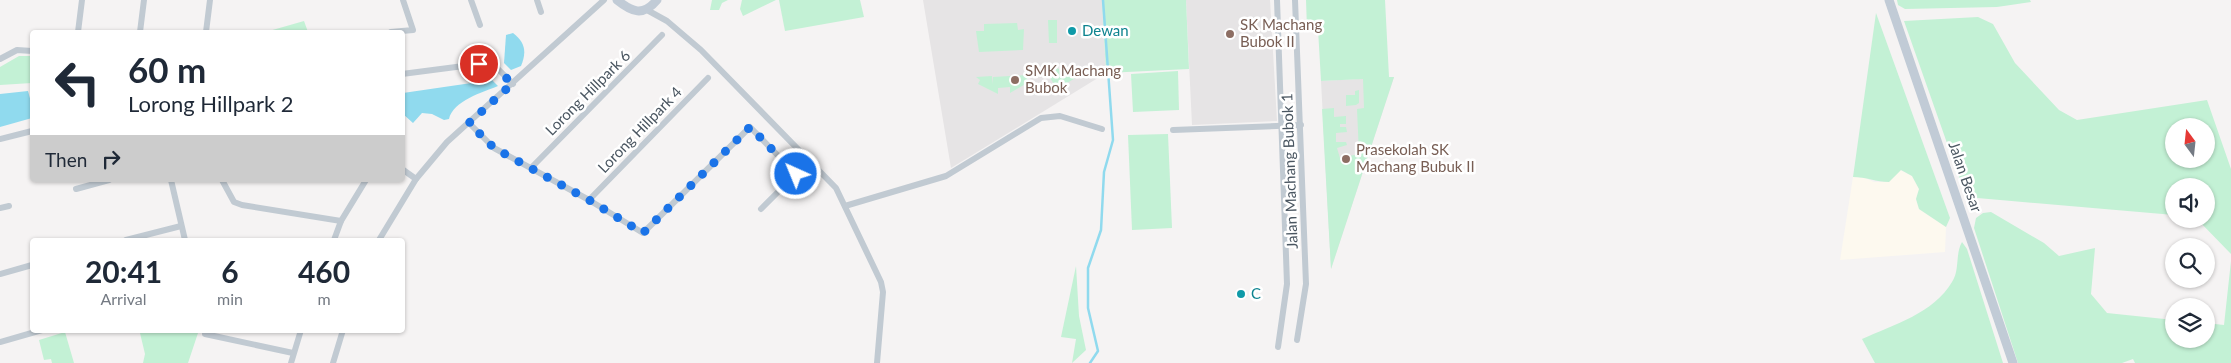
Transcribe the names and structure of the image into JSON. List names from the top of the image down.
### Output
{
  "streets": {
    "main road": ["Jalan Besar"],
    "street": ["Lorong Hillpark 6", "Lorong Hillpark 4", "Jalan Machang Bubok 1"]
  },
  "places": [
    "Dewan",
    "SK Machang Bubok II",
    "SMK Machang Bubok",
    "Prasekolah SK Machang Bubuk II",
    "C"
  ],
  "north": "top",
  "page": {
    "turn": ["60 m", "Lorong Hillpark 2"],
    "then": "Then",
    "eta": [
      "20:41",
      "Arrival",
      "6",
      "min",
      "460",
      "m"
    ]
  }
}
